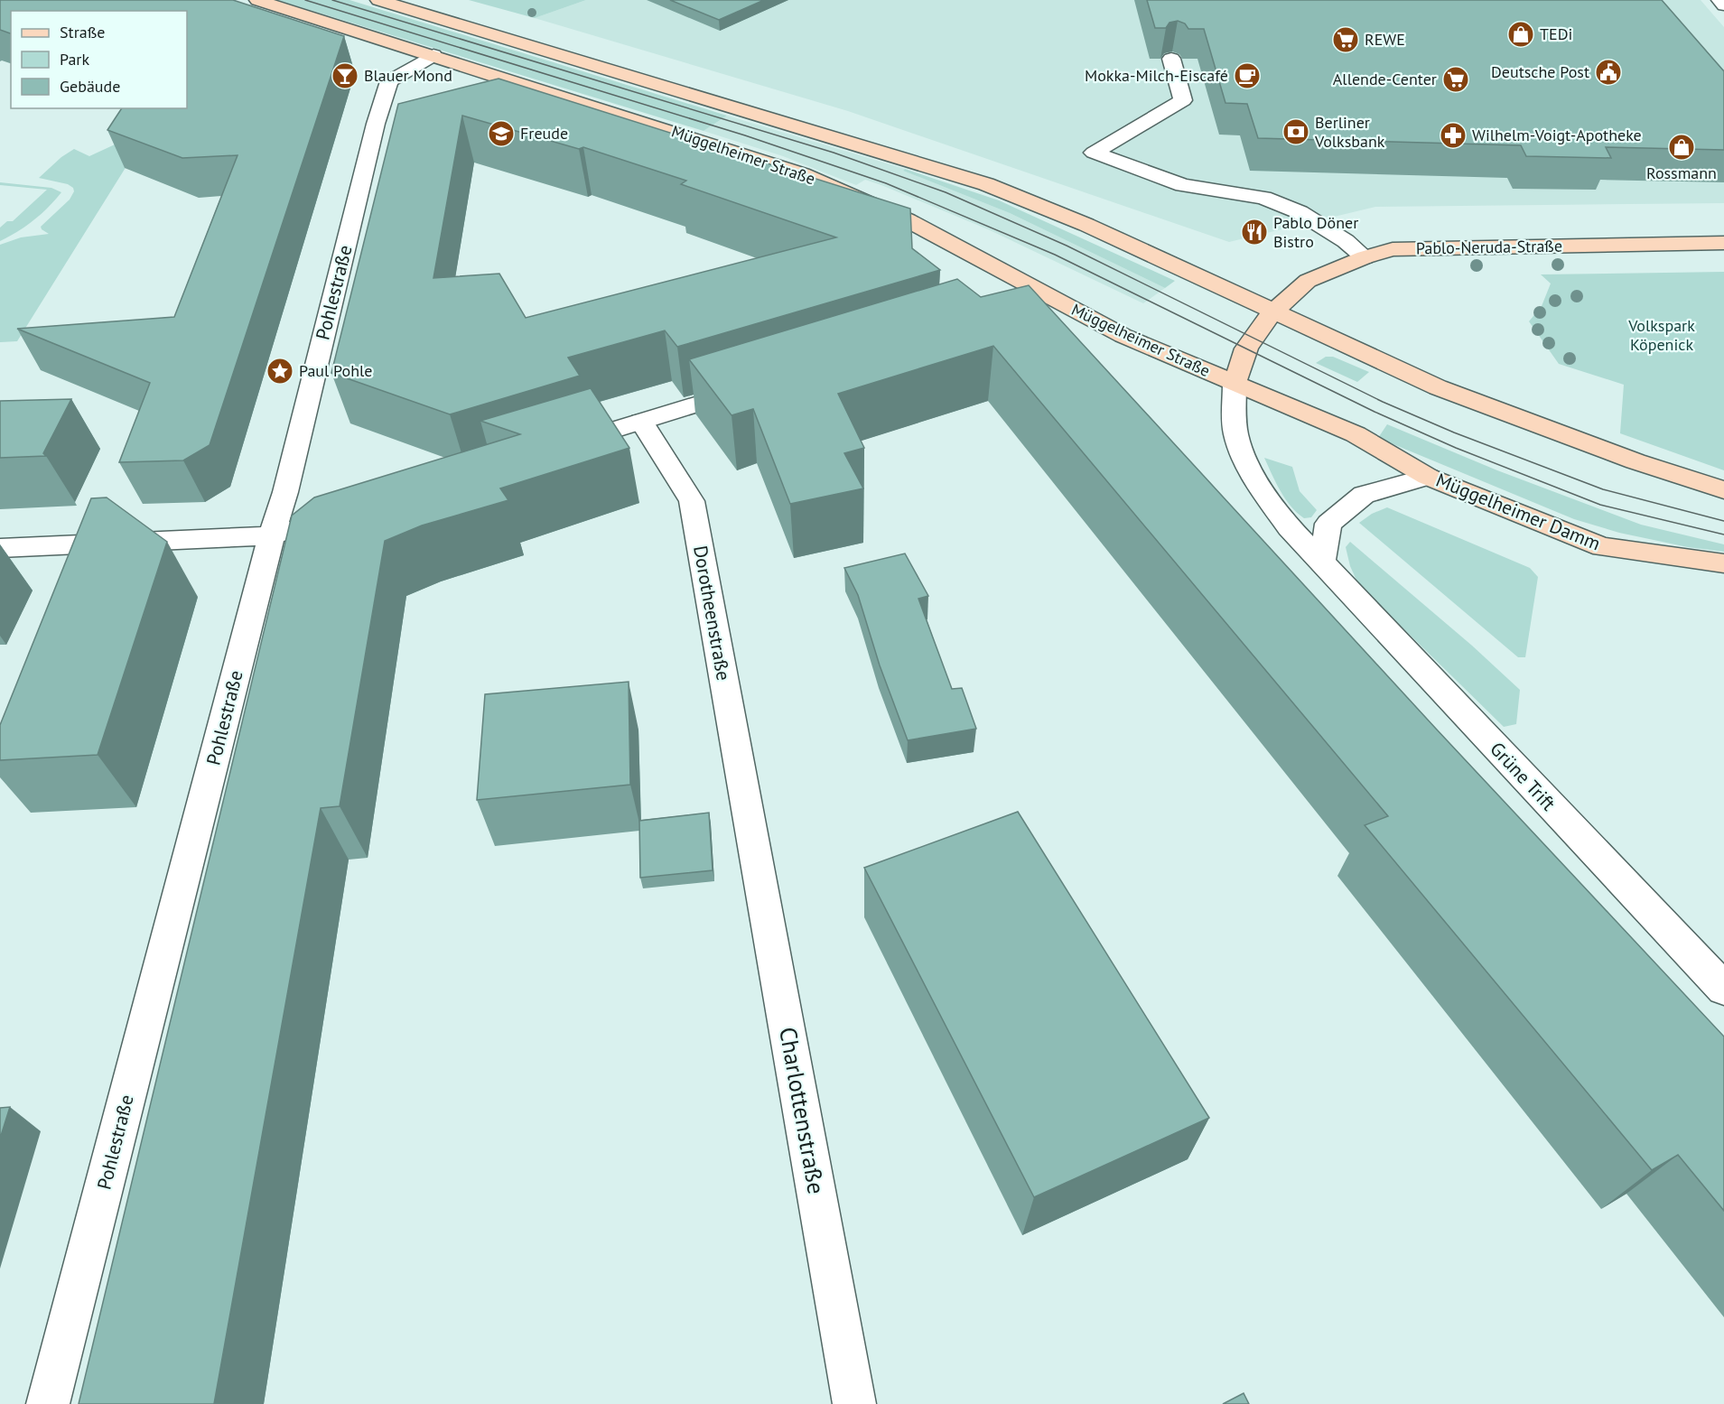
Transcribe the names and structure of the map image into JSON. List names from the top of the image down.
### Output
{
  "streets": {
    "main road": ["Müggelheimer Straße", "Pablo-Neruda-Straße", "Müggelheimer Damm"],
    "street": [
      "Pohlestraße",
      "Dorotheenstraße",
      "Grüne Trift",
      "Charlottenstraße"
    ]
  },
  "crossings": [
    ["Müggelheimer Straße", "Pablo-Neruda-Straße"],
    ["Müggelheimer Straße", "Pohlestraße"],
    ["Müggelheimer Straße", "Müggelheimer Damm"],
    ["Müggelheimer Straße", "Grüne Trift"],
    ["Pablo-Neruda-Straße", "Grüne Trift"],
    ["Dorotheenstraße", "Charlottenstraße"]
  ],
  "parks": ["Volkspark Köpenick"],
  "places": {
    "shop": ["TEDi", "Rossmann"],
    "supermarket": ["REWE", "Allende-Center"],
    "public building": ["Deutsche Post"],
    "bar": ["Blauer Mond"],
    "cafe": ["Mokka-Milch-Eiscafé"],
    "bank": ["Berliner Volksbank"],
    "school or university": ["Freude"],
    "pharmacy": ["Wilhelm-Voigt-Apotheke"],
    "restaurant": ["Pablo Döner Bistro"],
    "place": ["Paul Pohle"]
  },
  "legend": ["Straße", "Park", "Gebäude"]
}
